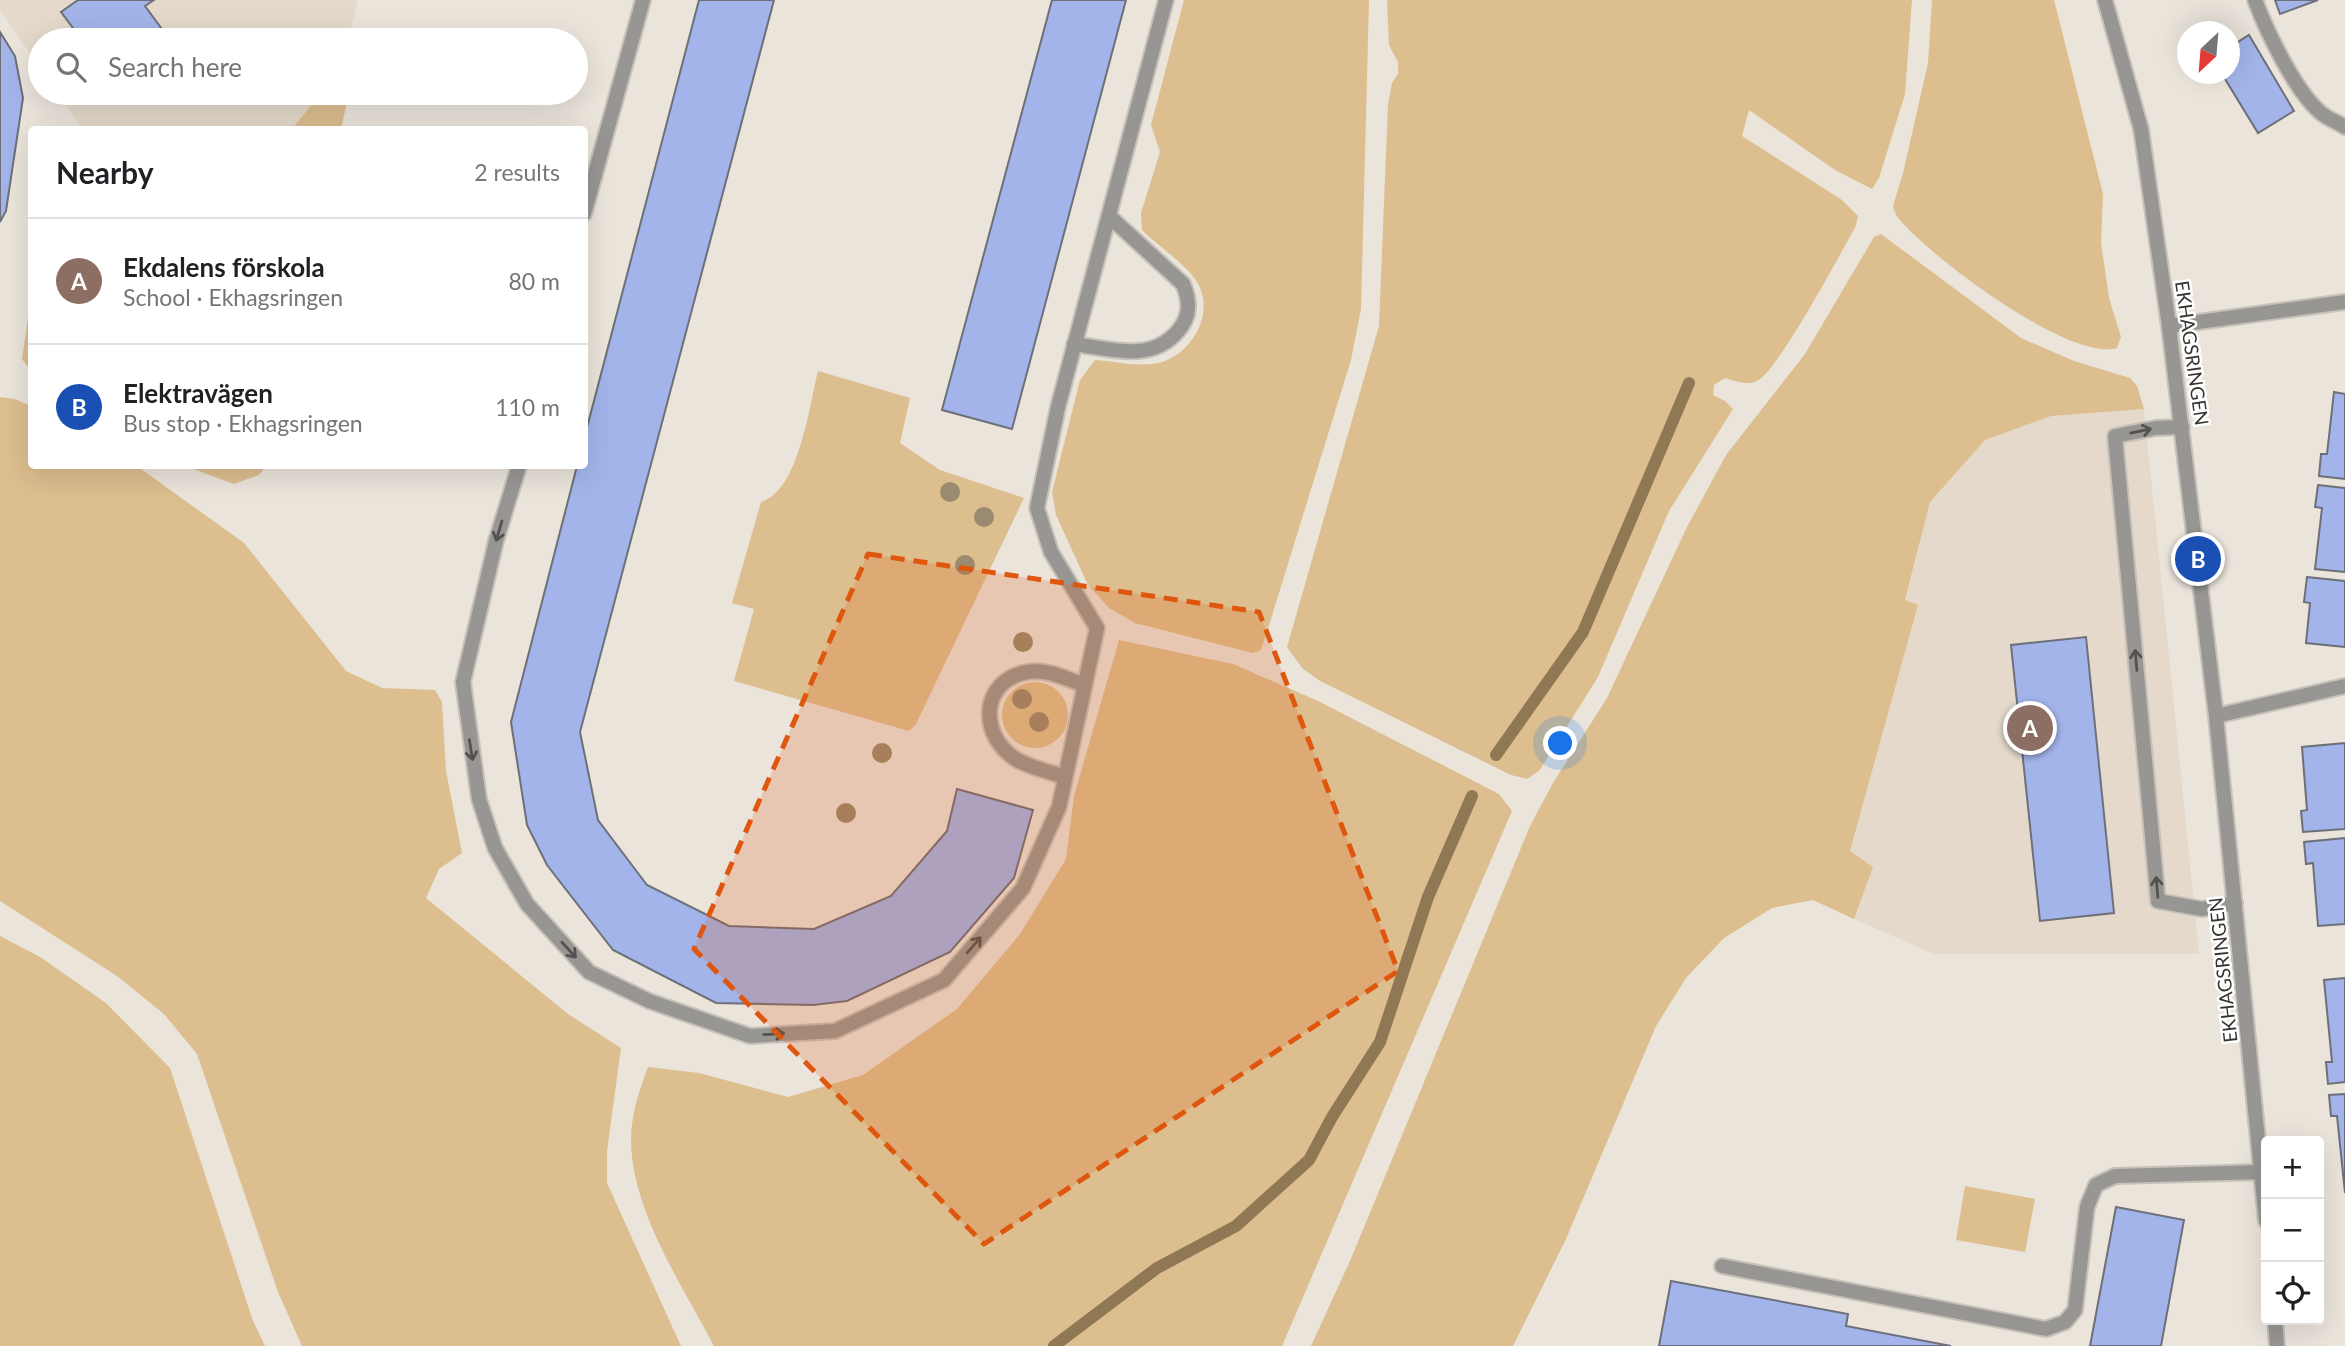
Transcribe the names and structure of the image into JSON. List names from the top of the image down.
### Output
{
  "streets": {
    "street": ["EKHAGSRINGEN"]
  },
  "north": "bottom left",
  "page": {
    "search": "Search here",
    "heading": ["Nearby", "2 results"],
    "list": [
      {
        "mark": "A",
        "name": "Ekdalens förskola",
        "note": "School · Ekhagsringen",
        "value": "80 m"
      },
      {
        "mark": "B",
        "name": "Elektravägen",
        "note": "Bus stop · Ekhagsringen",
        "value": "110 m"
      }
    ],
    "pins": ["B", "A"],
    "map_buttons": ["+", "−"]
  }
}
